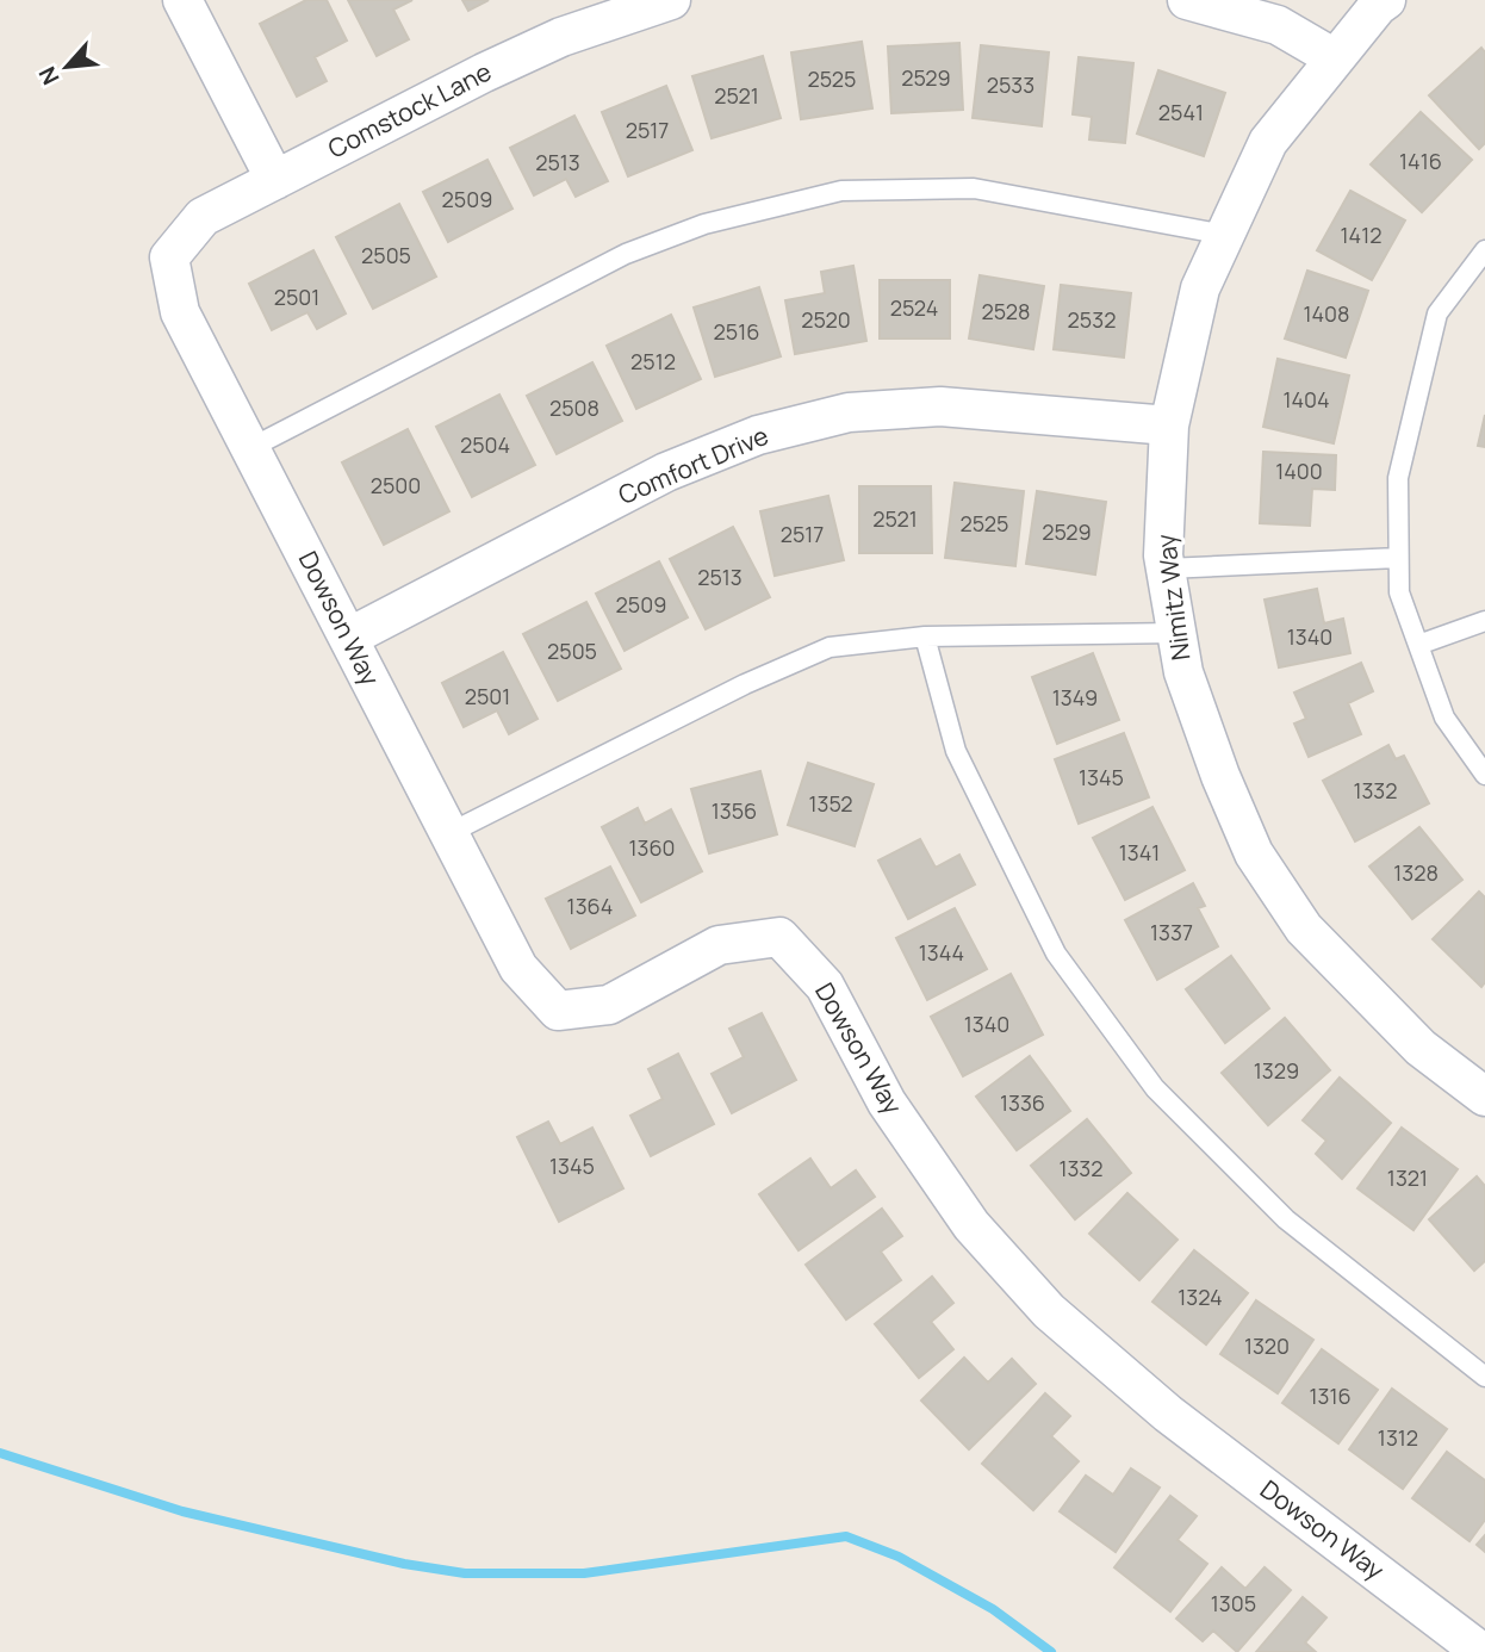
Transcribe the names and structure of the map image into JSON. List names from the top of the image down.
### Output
{
  "streets": {
    "street": [
      "Comstock Lane",
      "Comfort Drive",
      "Nimitz Way",
      "Dowson Way"
    ]
  },
  "crossings": [
    ["Comstock Lane", "Dowson Way"],
    ["Comfort Drive", "Nimitz Way"],
    ["Comfort Drive", "Dowson Way"]
  ],
  "house_numbers": [
    "2529",
    "2525",
    "2533",
    "2521",
    "2541",
    "2517",
    "1416",
    "2513",
    "2509",
    "1412",
    "2505",
    "2501",
    "2524",
    "2528",
    "1408",
    "2520",
    "2532",
    "2516",
    "2512",
    "1404",
    "2508",
    "2504",
    "1400",
    "2500",
    "2521",
    "2525",
    "2529",
    "2517",
    "2513",
    "2509",
    "1340",
    "2505",
    "2501",
    "1349",
    "1345",
    "1332",
    "1352",
    "1356",
    "1360",
    "1341",
    "1328",
    "1364",
    "1337",
    "1344",
    "1340",
    "1329",
    "1336",
    "1345",
    "1332",
    "1321",
    "1324",
    "1320",
    "1316",
    "1312",
    "1305"
  ],
  "north": "bottom left"
}
